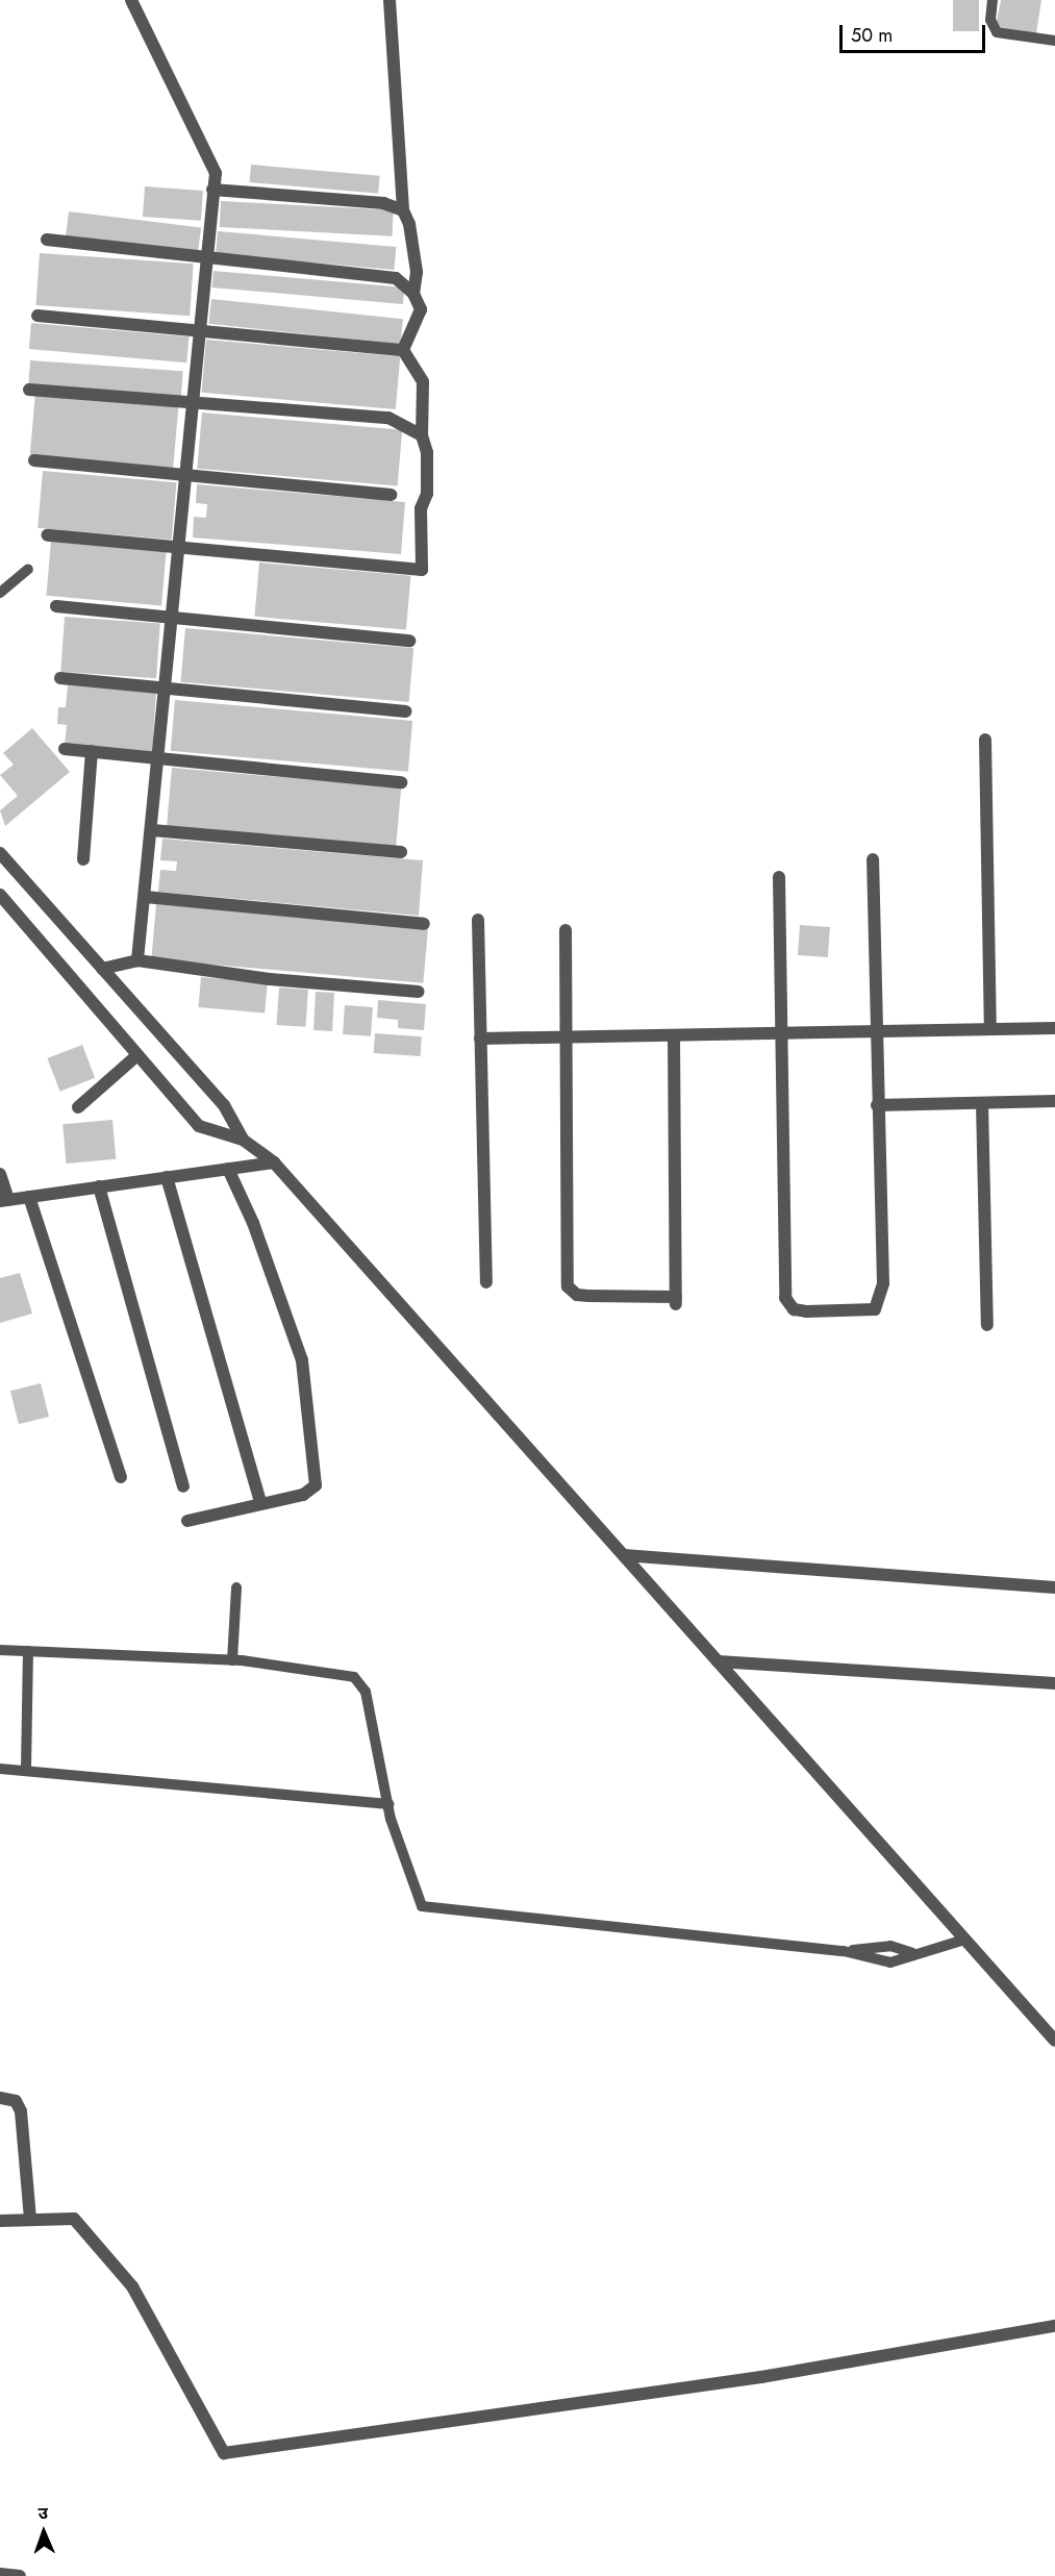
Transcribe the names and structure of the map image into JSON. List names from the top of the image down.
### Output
{
  "scale_bar": "50 m",
  "north": "top"
}
